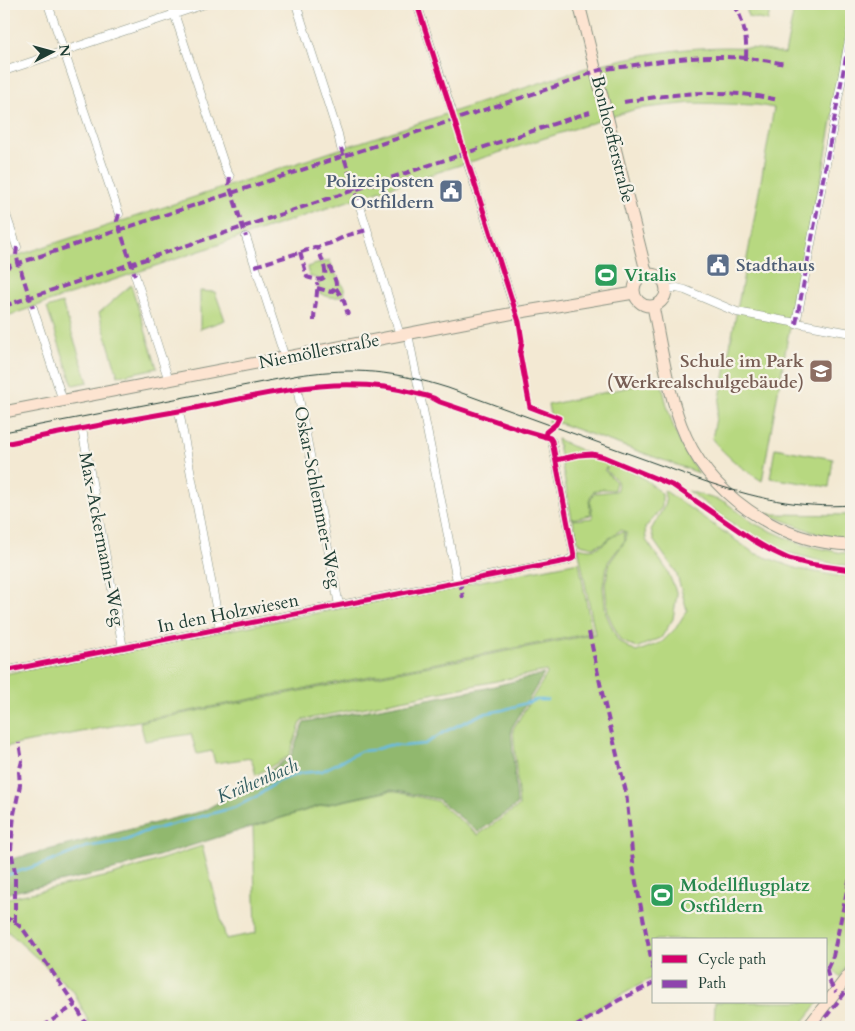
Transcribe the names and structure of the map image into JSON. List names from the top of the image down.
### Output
{
  "streets": {
    "main road": ["Bonhoefferstraße", "Niemöllerstraße"],
    "street": ["Oskar-Schlemmer-Weg", "Max-Ackermann-Weg", "In den Holzwiesen"]
  },
  "crossings": [
    ["Bonhoefferstraße", "Niemöllerstraße"],
    ["Oskar-Schlemmer-Weg", "In den Holzwiesen"],
    ["Max-Ackermann-Weg", "In den Holzwiesen"]
  ],
  "water": ["Krähenbach"],
  "places": {
    "public building": ["Polizeiposten Ostfildern", "Stadthaus"],
    "sports": ["Vitalis", "Modellflugplatz Ostfildern"],
    "school or university": ["Schule im Park (Werkrealschulgebäude)"]
  },
  "legend": ["Cycle path", "Path"],
  "north": "right"
}
